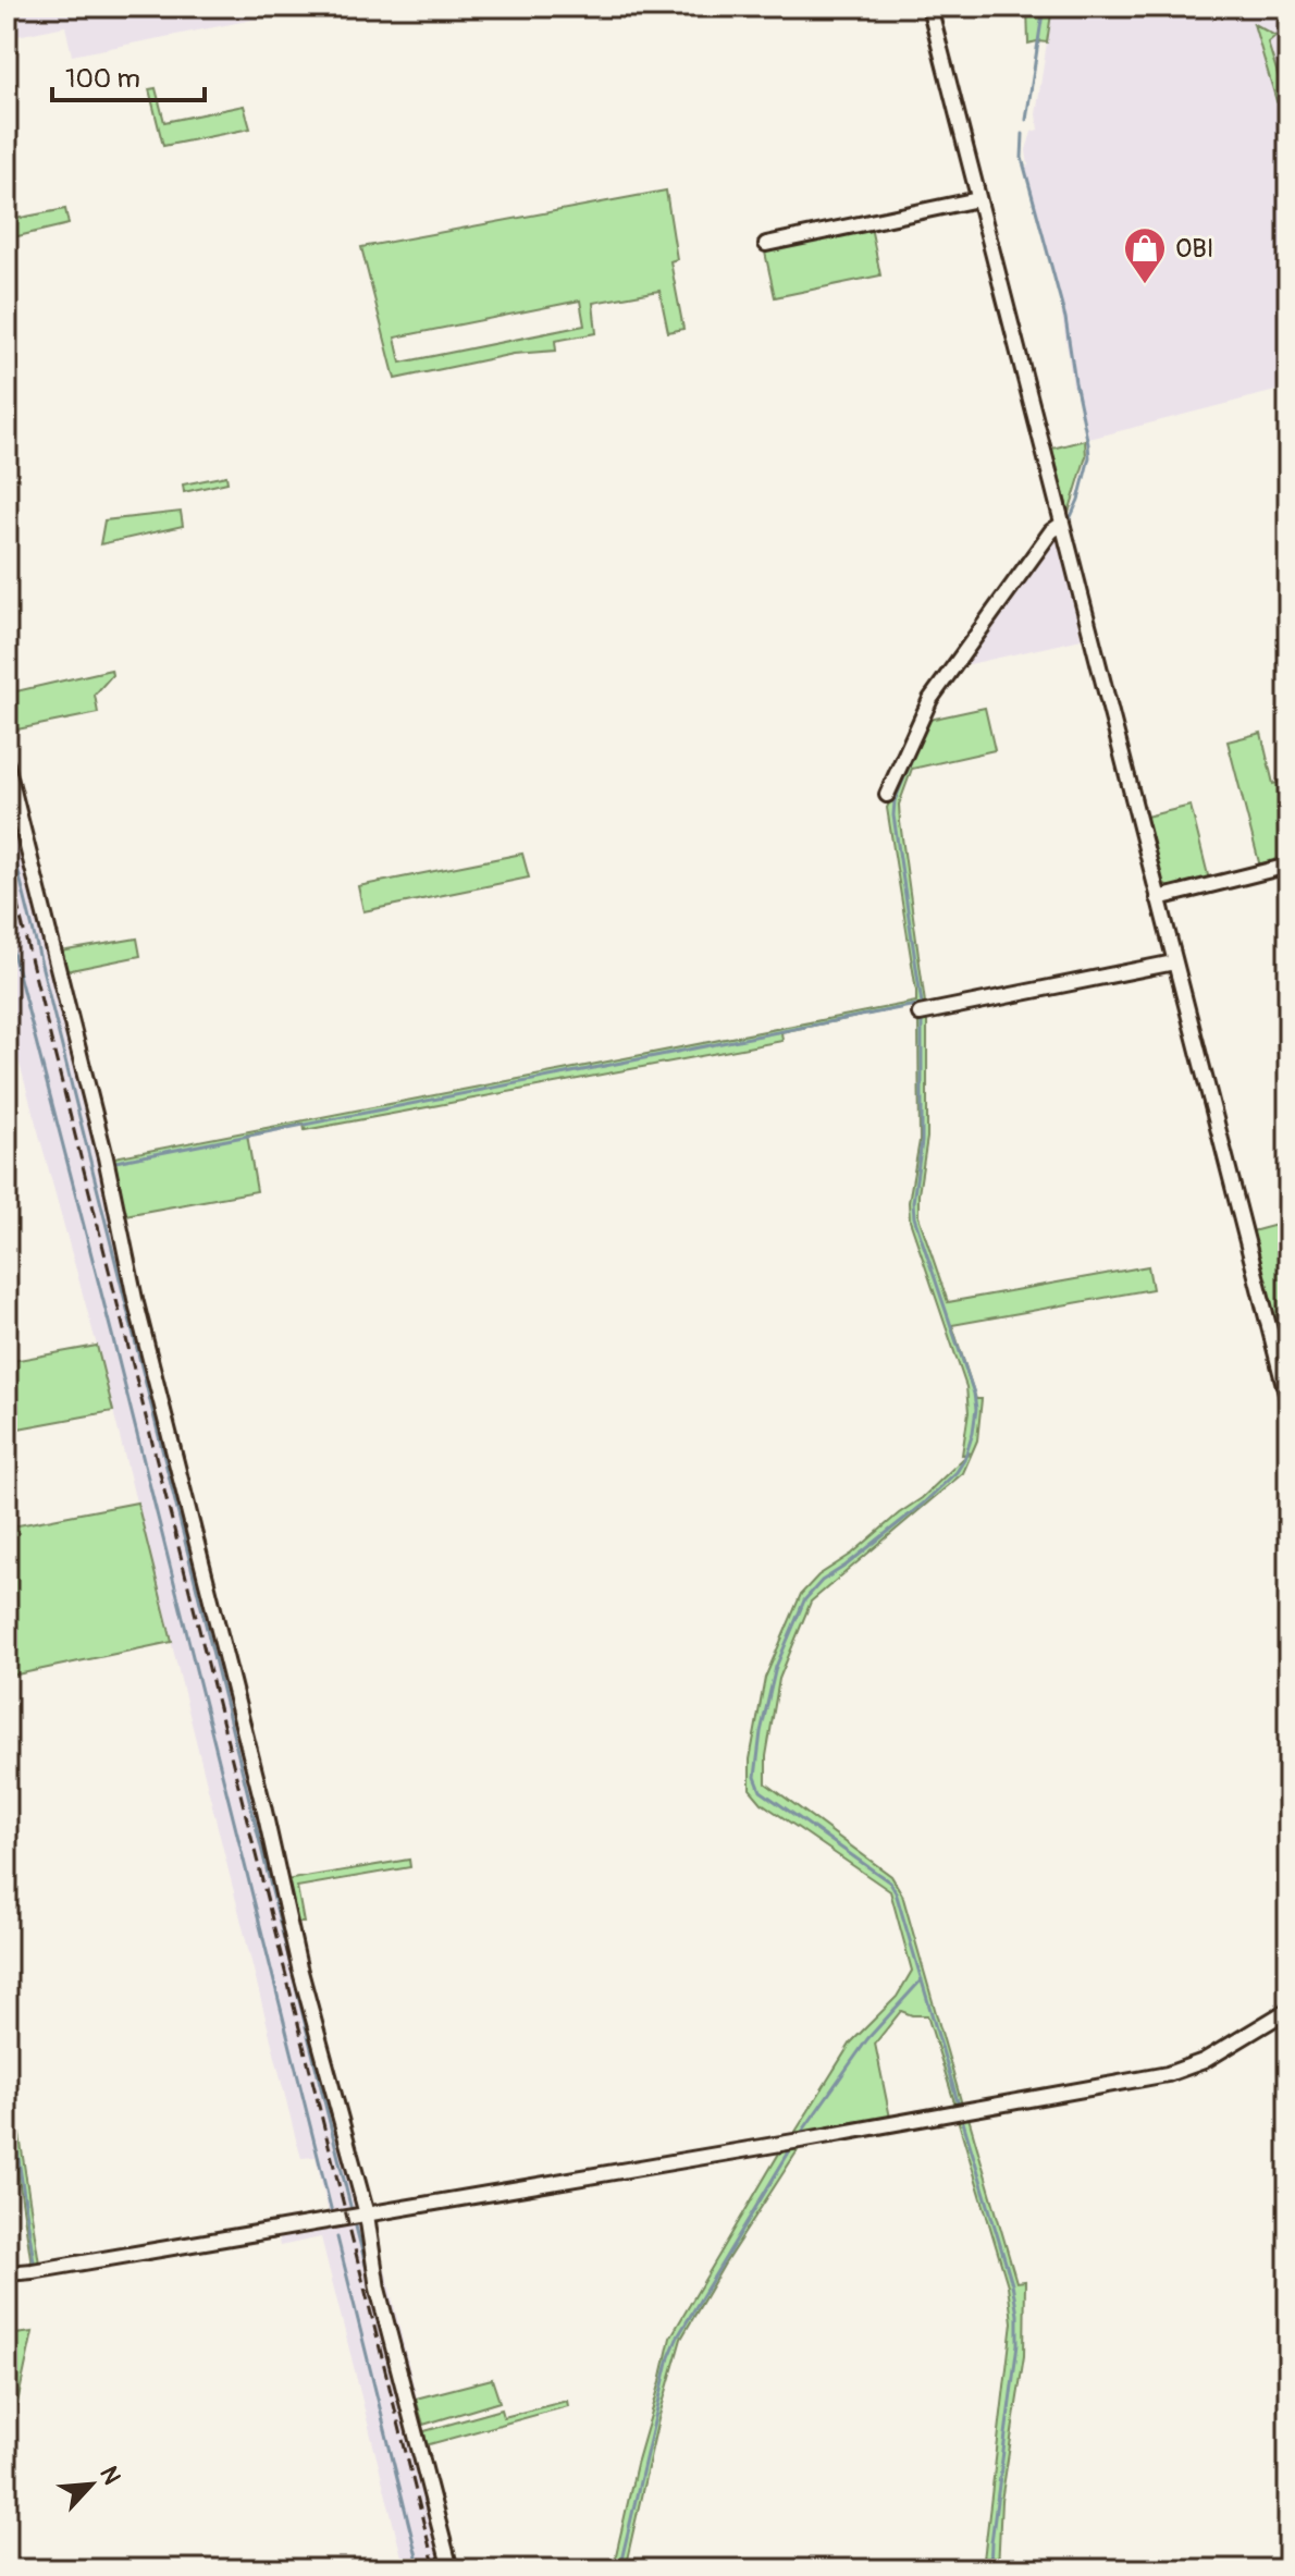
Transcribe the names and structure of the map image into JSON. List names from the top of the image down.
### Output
{
  "places": {
    "shop": ["OBI"]
  },
  "scale_bar": "100 m",
  "north": "top right"
}
